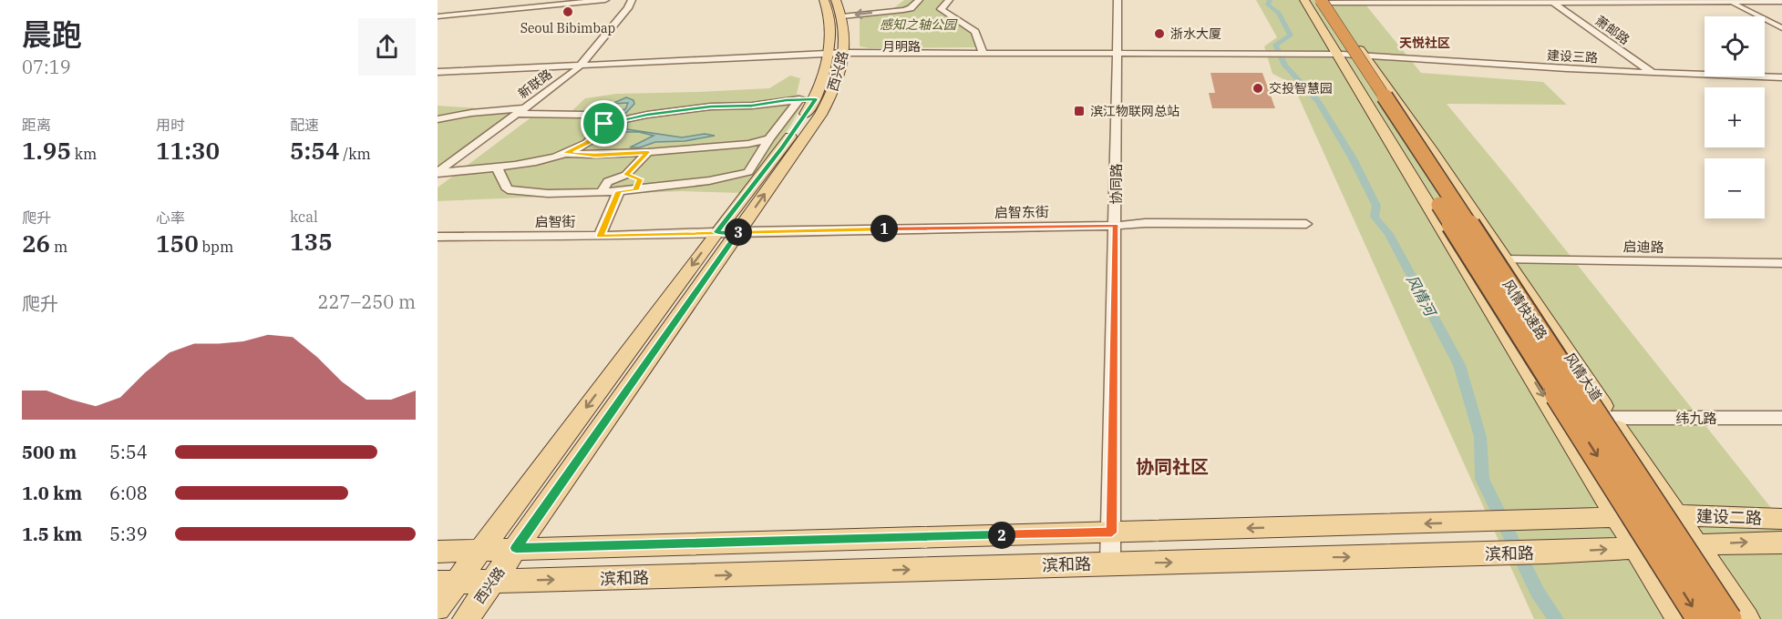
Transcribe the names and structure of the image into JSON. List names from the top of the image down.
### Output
{
  "streets": {
    "highway": ["风情快速路"],
    "main road": [
      "西兴路",
      "风情大道",
      "建设二路",
      "滨和路"
    ],
    "street": [
      "萧邮路",
      "月明路",
      "建设三路",
      "新联路",
      "协同路",
      "启智东街",
      "启智街",
      "启迪路",
      "纬九路"
    ]
  },
  "crossings": [
    ["萧邮路", "建设三路"],
    ["月明路", "建设三路"],
    ["月明路", "西兴路"],
    ["月明路", "新联路"],
    ["月明路", "协同路"],
    ["月明路", "风情大道"],
    ["建设三路", "风情大道"],
    ["西兴路", "启智东街"],
    ["西兴路", "启智街"],
    ["西兴路", "滨和路"],
    ["协同路", "启智东街"],
    ["协同路", "滨和路"],
    ["启智东街", "启智街"],
    ["启迪路", "风情大道"],
    ["风情快速路", "风情大道"],
    ["风情大道", "纬九路"],
    ["风情大道", "建设二路"],
    ["风情大道", "滨和路"],
    ["建设二路", "滨和路"]
  ],
  "districts": ["天悦社区", "协同社区"],
  "water": ["风情河"],
  "parks": ["感知之轴公园"],
  "places": {
    "other": ["Seoul Bibimbap", "浙水大厦", "交投智慧园"],
    "transit": ["滨江物联网总站"]
  },
  "page": {
    "heading": ["晨跑", "07:19"],
    "map_buttons": ["+", "−"],
    "stats": [
      ["距离", "1.95 km"],
      ["用时", "11:30"],
      ["配速", "5:54 /km"],
      ["爬升", "26 m"],
      ["心率", "150 bpm"],
      ["kcal", "135"]
    ],
    "pins": ["1", "3", "2"],
    "chart": ["爬升", "227–250 m"],
    "list": [
      {
        "name": "500 m",
        "note": "5:54"
      },
      {
        "name": "1.0 km",
        "note": "6:08"
      },
      {
        "name": "1.5 km",
        "note": "5:39"
      }
    ]
  }
}
